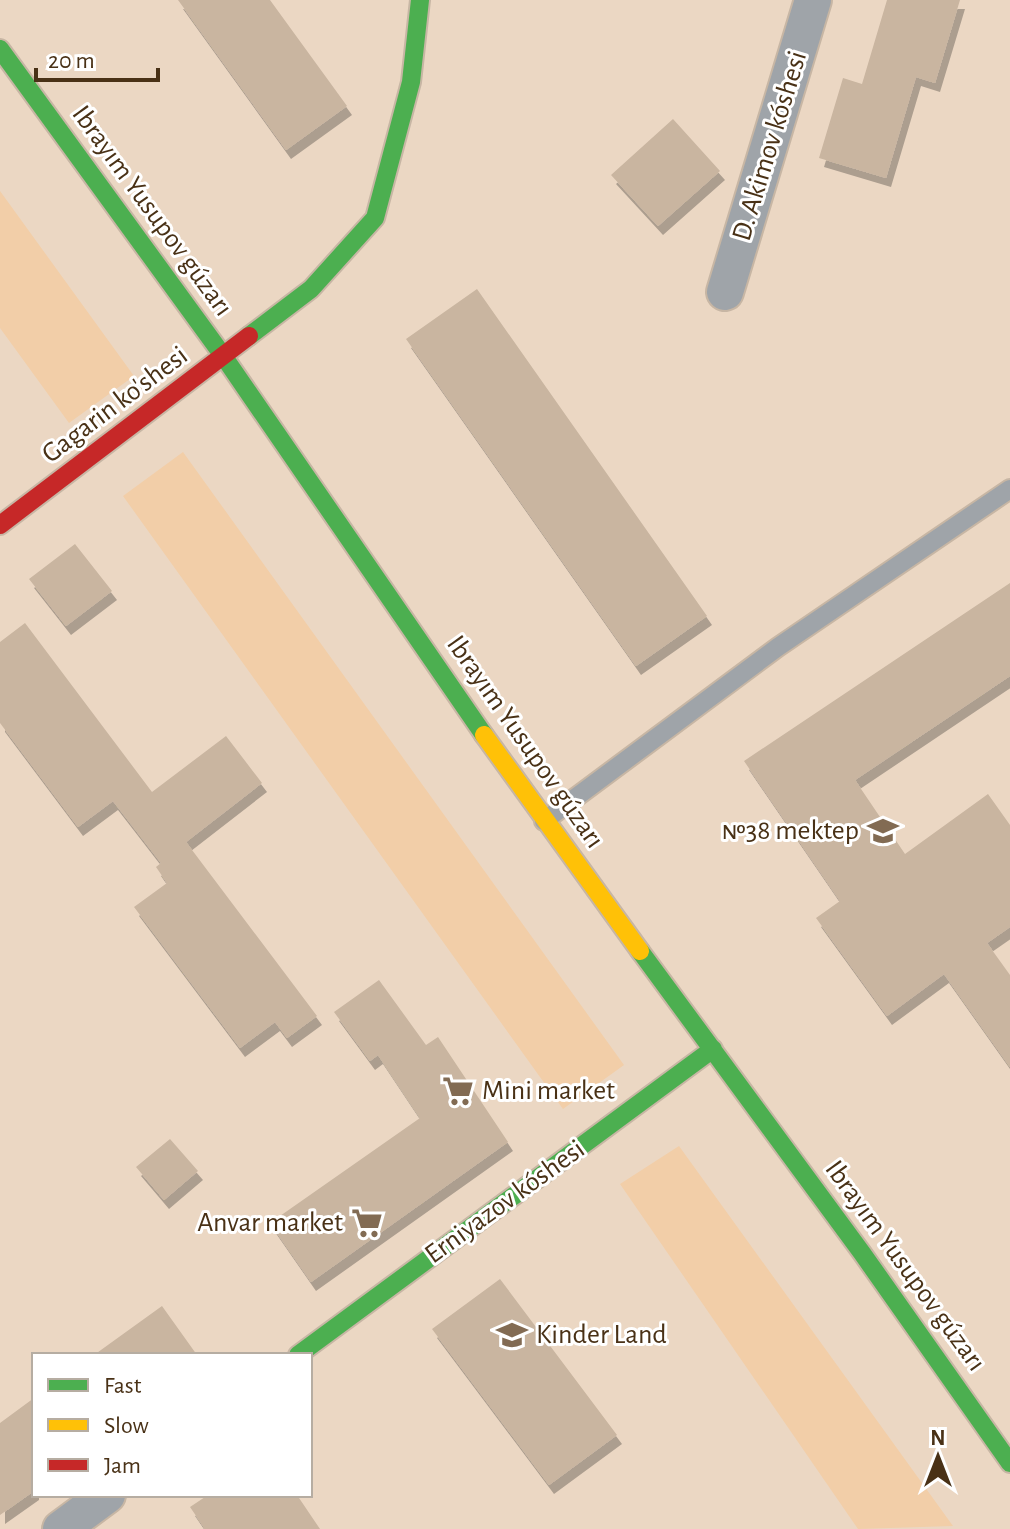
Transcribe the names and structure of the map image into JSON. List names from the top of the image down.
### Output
{
  "streets": {
    "main road": ["Ibrayım Yusupov gúzarı", "Gagarin ko'shesi", "Erniyazov kóshesi"],
    "street": ["D. Akimov kóshesi"]
  },
  "crossings": [
    ["Ibrayım Yusupov gúzarı", "Gagarin ko'shesi"],
    ["Ibrayım Yusupov gúzarı", "Erniyazov kóshesi"]
  ],
  "places": {
    "school or university": ["№38 mektep", "Kinder Land"],
    "supermarket": ["Mini market", "Anvar market"]
  },
  "legend": ["Fast", "Slow", "Jam"],
  "scale_bar": "20 m",
  "north": "top"
}
